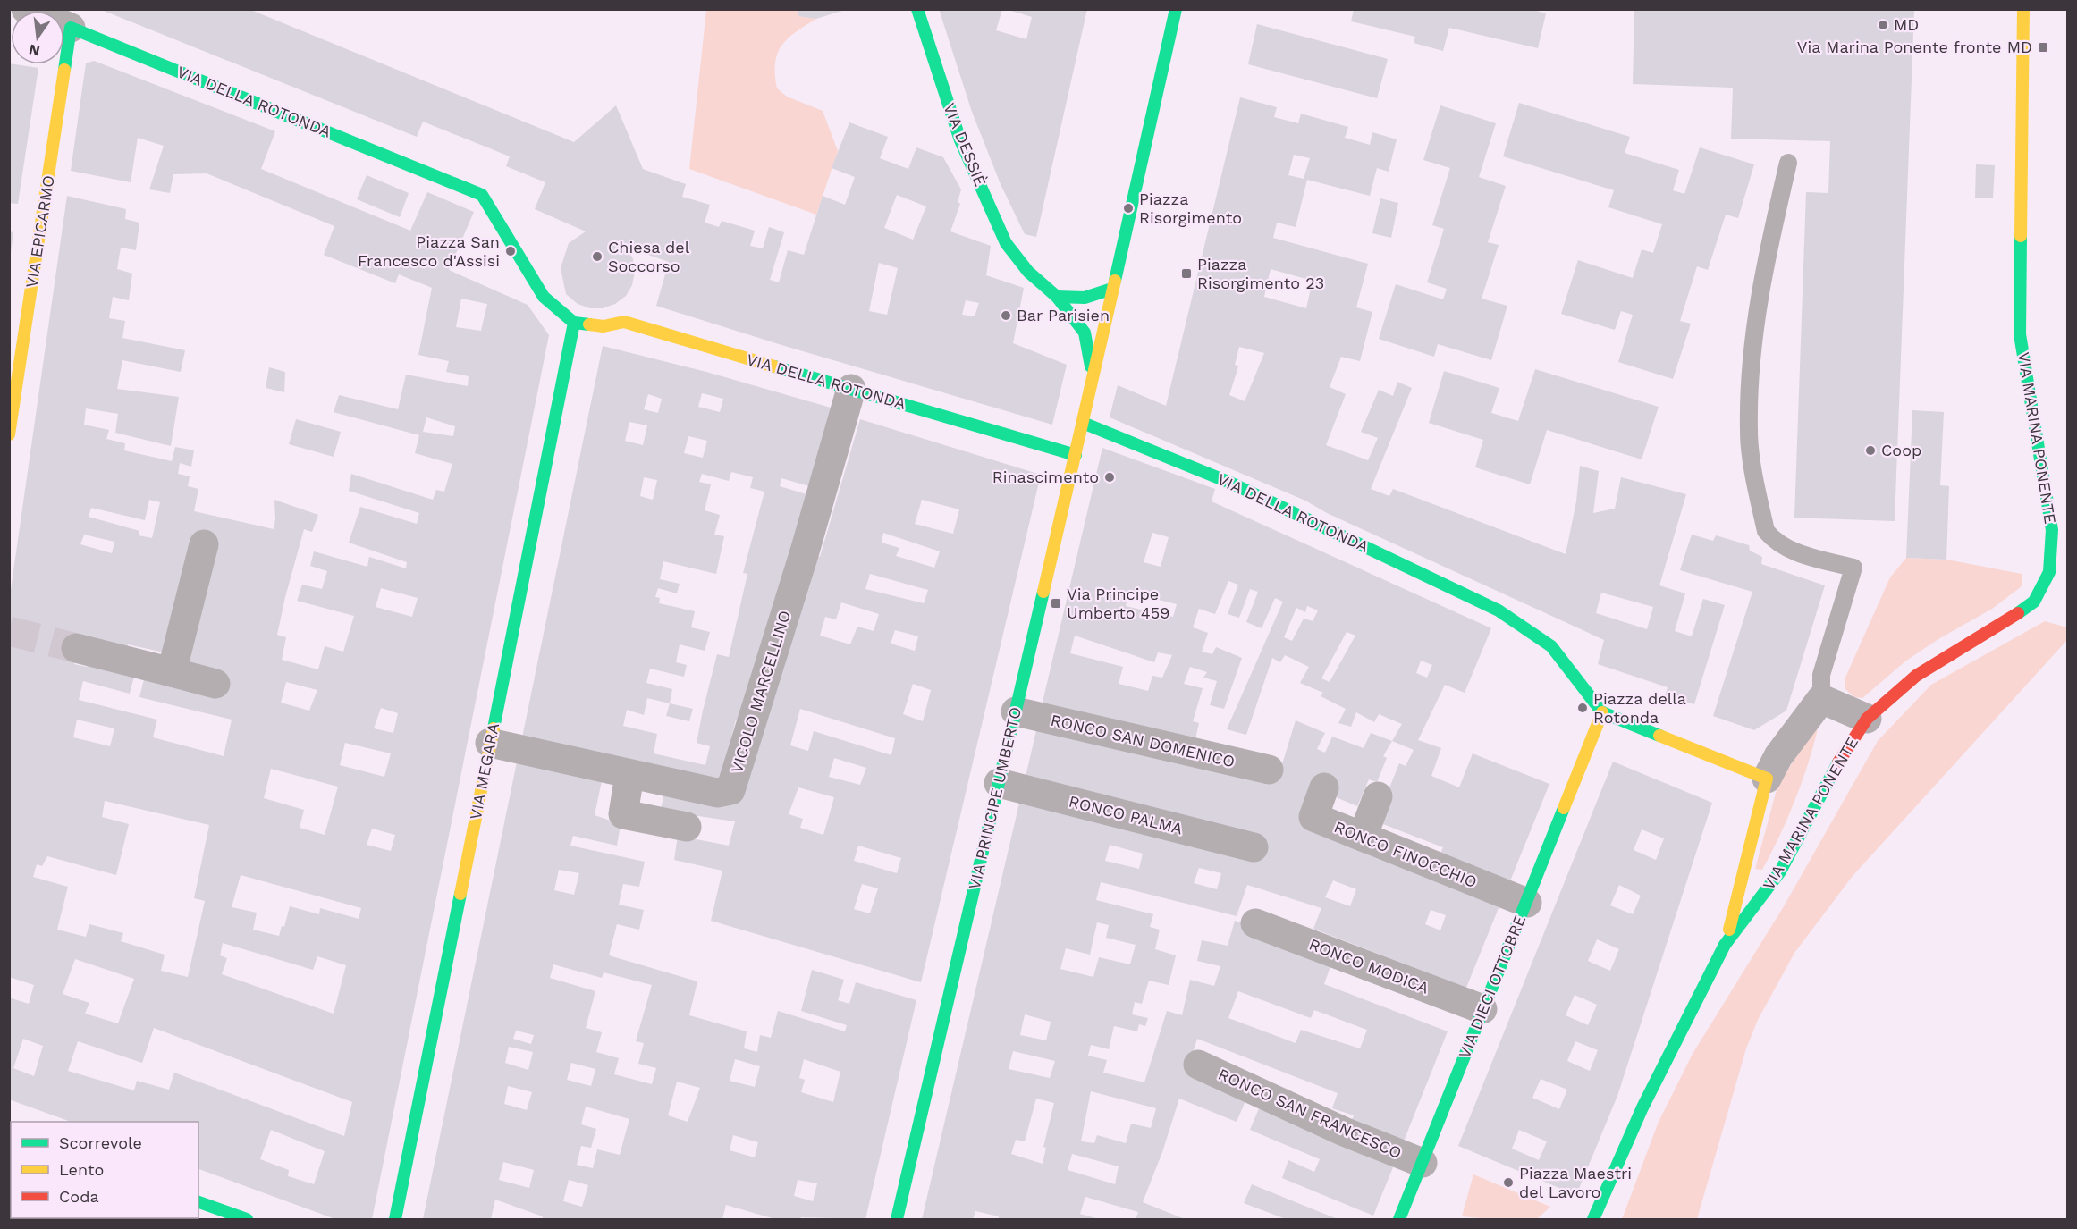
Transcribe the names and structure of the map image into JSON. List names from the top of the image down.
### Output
{
  "streets": {
    "street": [
      "VIA DELLA ROTONDA",
      "VIA DESSIÈ",
      "VIA EPICARMO",
      "VIA MARINA PONENTE",
      "VICOLO MARCELLINO",
      "RONCO SAN DOMENICO",
      "VIA MEGARA",
      "VIA PRINCIPE UMBERTO",
      "RONCO PALMA",
      "RONCO FINOCCHIO",
      "RONCO MODICA",
      "VIA DIECI OTTOBRE",
      "RONCO SAN FRANCESCO"
    ]
  },
  "crossings": [
    ["VIA DELLA ROTONDA", "VIA EPICARMO"],
    ["VIA DELLA ROTONDA", "VICOLO MARCELLINO"],
    ["VIA DELLA ROTONDA", "VIA MEGARA"],
    ["VIA DELLA ROTONDA", "VIA PRINCIPE UMBERTO"],
    ["VIA DELLA ROTONDA", "VIA DIECI OTTOBRE"],
    ["VIA DESSIÈ", "VIA PRINCIPE UMBERTO"],
    ["VICOLO MARCELLINO", "VIA MEGARA"],
    ["RONCO SAN DOMENICO", "VIA PRINCIPE UMBERTO"],
    ["VIA PRINCIPE UMBERTO", "RONCO PALMA"],
    ["RONCO FINOCCHIO", "VIA DIECI OTTOBRE"],
    ["RONCO MODICA", "VIA DIECI OTTOBRE"],
    ["VIA DIECI OTTOBRE", "RONCO SAN FRANCESCO"]
  ],
  "places": {
    "other": [
      "MD",
      "Piazza Risorgimento",
      "Piazza San Francesco d'Assisi",
      "Chiesa del Soccorso",
      "Bar Parisien",
      "Coop",
      "Rinascimento",
      "Piazza della Rotonda",
      "Piazza Maestri del Lavoro"
    ],
    "transit": ["Via Marina Ponente fronte MD", "Piazza Risorgimento 23", "Via Principe Umberto 459"]
  },
  "legend": ["Scorrevole", "Lento", "Coda"],
  "north": "bottom"
}
